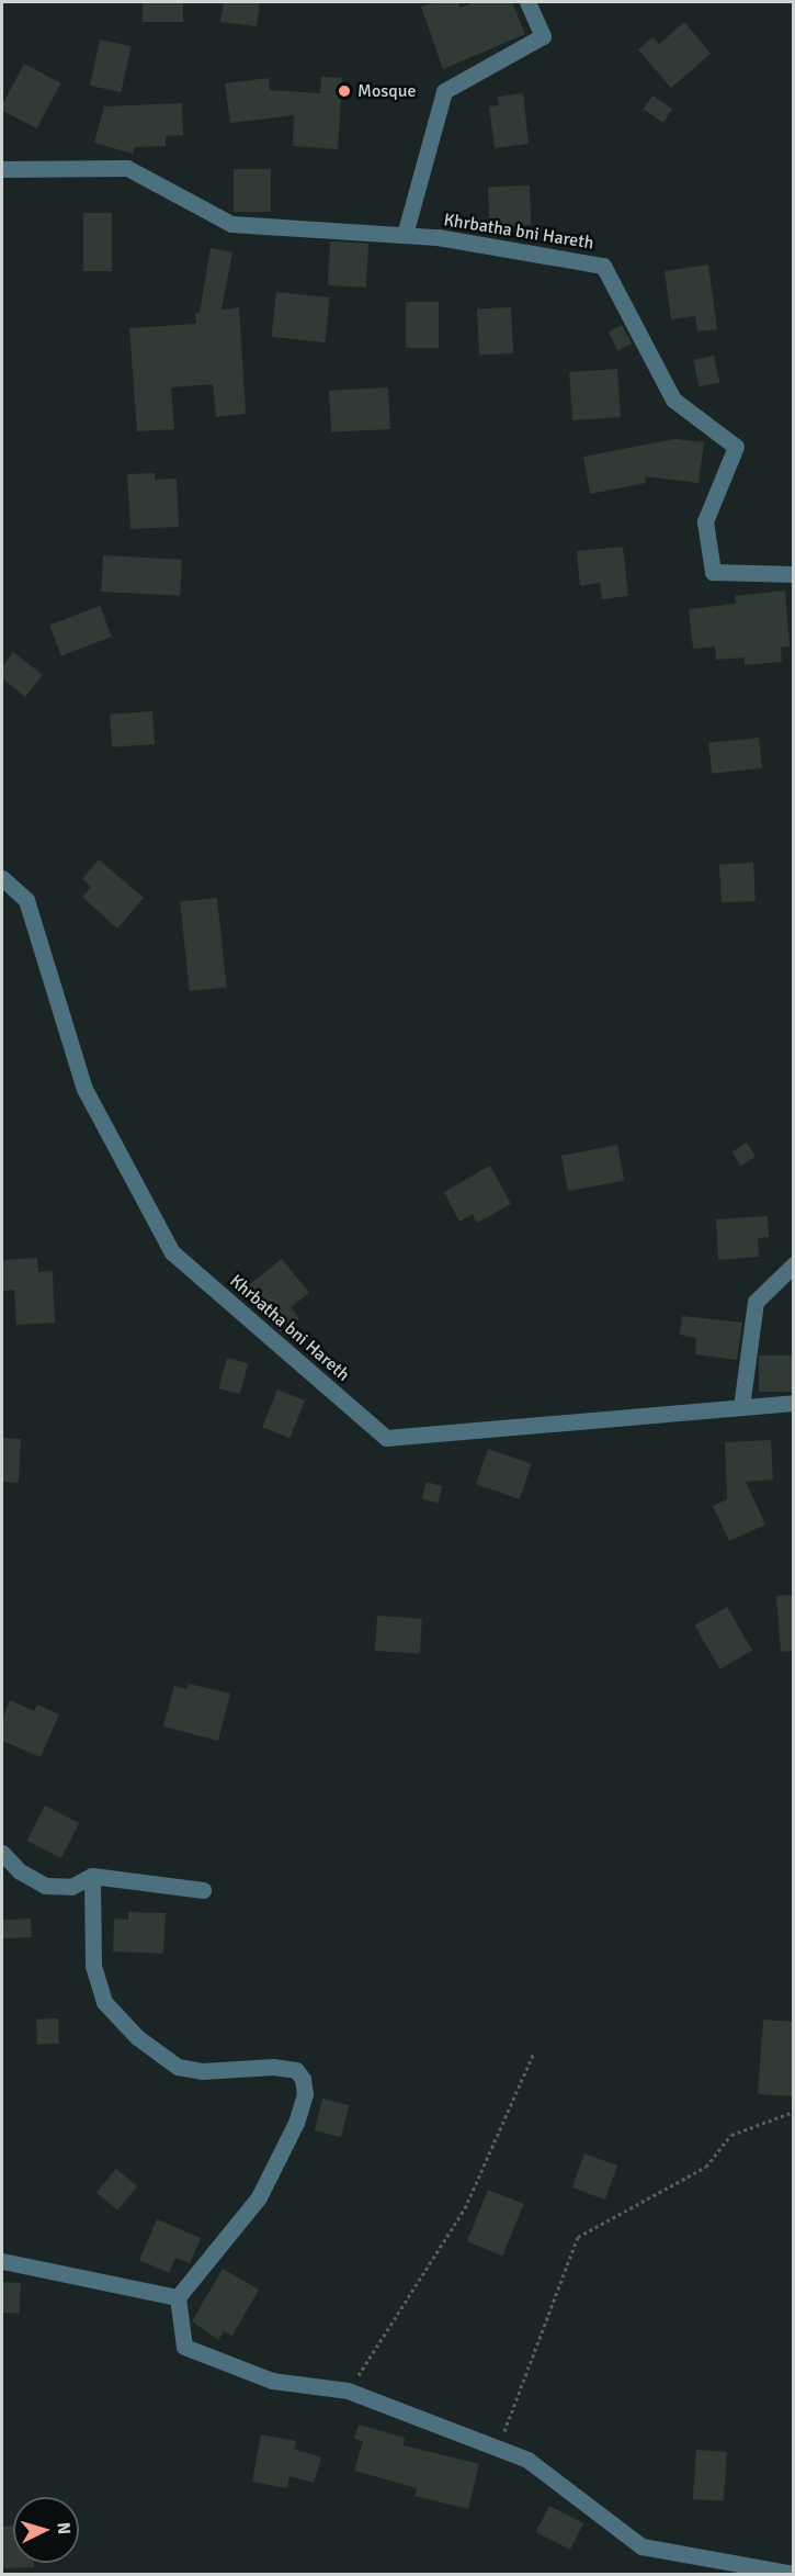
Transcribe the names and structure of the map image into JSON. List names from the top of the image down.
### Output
{
  "streets": {
    "street": ["Khrbatha bni Hareth"]
  },
  "places": ["Mosque"],
  "north": "right"
}
